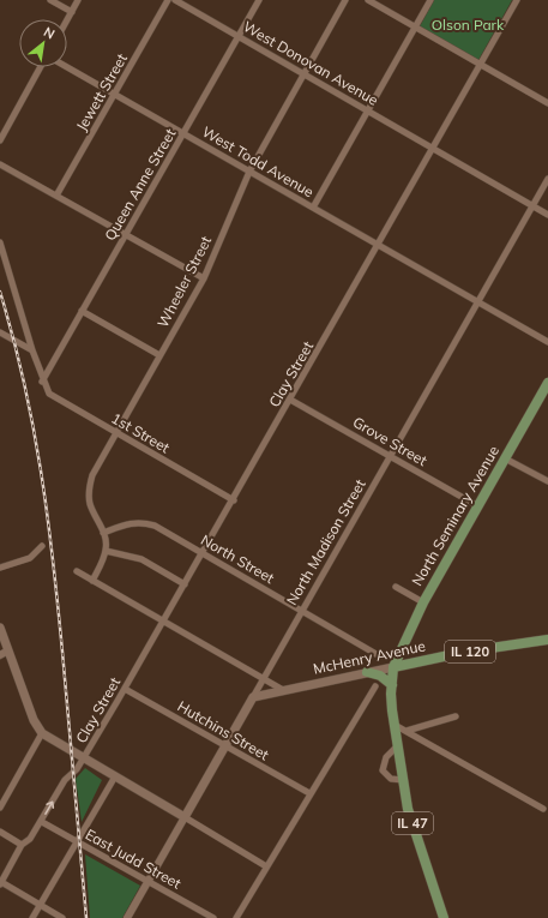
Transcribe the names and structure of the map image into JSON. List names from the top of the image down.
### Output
{
  "streets": {
    "main road": [
      "North Seminary Avenue",
      "North Madison Street",
      "IL 120",
      "McHenry Avenue",
      "IL 47"
    ],
    "street": [
      "West Donovan Avenue",
      "Jewett Street",
      "West Todd Avenue",
      "Queen Anne Street",
      "Wheeler Street",
      "Clay Street",
      "1st Street",
      "Grove Street",
      "North Street",
      "Hutchins Street",
      "East Judd Street"
    ]
  },
  "crossings": [
    ["West Donovan Avenue", "Queen Anne Street"],
    ["West Donovan Avenue", "Wheeler Street"],
    ["West Donovan Avenue", "Clay Street"],
    ["West Donovan Avenue", "North Madison Street"],
    ["Jewett Street", "West Todd Avenue"],
    ["West Todd Avenue", "Queen Anne Street"],
    ["West Todd Avenue", "Wheeler Street"],
    ["West Todd Avenue", "Clay Street"],
    ["West Todd Avenue", "North Madison Street"],
    ["Queen Anne Street", "1st Street"],
    ["Wheeler Street", "1st Street"],
    ["Wheeler Street", "North Street"],
    ["Clay Street", "1st Street"],
    ["Clay Street", "Grove Street"],
    ["Clay Street", "North Street"],
    ["Clay Street", "Hutchins Street"],
    ["Clay Street", "East Judd Street"],
    ["Grove Street", "North Seminary Avenue"],
    ["Grove Street", "North Madison Street"],
    ["North Seminary Avenue", "McHenry Avenue"],
    ["North Seminary Avenue", "IL 47"],
    ["North Madison Street", "North Street"],
    ["North Madison Street", "McHenry Avenue"],
    ["North Madison Street", "Hutchins Street"],
    ["North Madison Street", "East Judd Street"],
    ["McHenry Avenue", "IL 47"]
  ],
  "parks": ["Olson Park"],
  "north": "top right"
}
